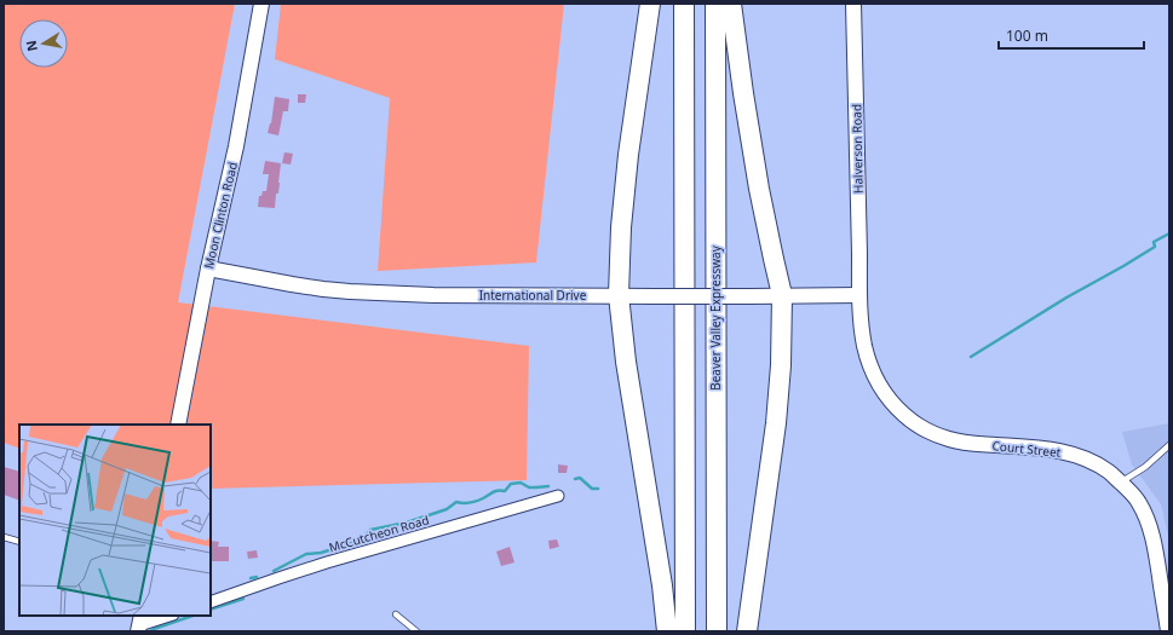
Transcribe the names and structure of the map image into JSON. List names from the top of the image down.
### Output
{
  "streets": {
    "highway": ["Beaver Valley Expressway"],
    "street": [
      "Halverson Road",
      "Moon Clinton Road",
      "International Drive",
      "Court Street",
      "McCutcheon Road"
    ]
  },
  "crossings": [
    ["Halverson Road", "International Drive"],
    ["Halverson Road", "Court Street"],
    ["Moon Clinton Road", "International Drive"],
    ["International Drive", "Court Street"]
  ],
  "scale_bar": "100 m",
  "north": "left"
}
